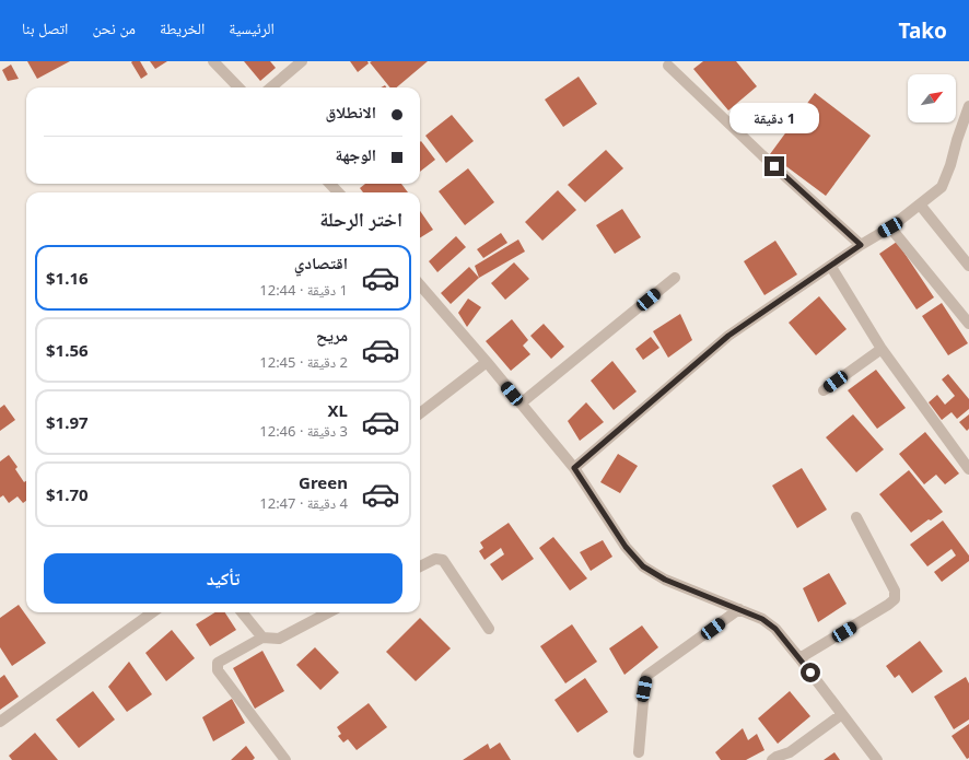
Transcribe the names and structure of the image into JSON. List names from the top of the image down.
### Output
{
  "north": "top right",
  "page": {
    "header": "Tako",
    "nav": [
      "الرئيسية",
      "الخريطة",
      "من نحن",
      "اتصل بنا"
    ],
    "banner": ["الانطلاق", "الوجهة"],
    "bubble": "1 دقيقة",
    "heading": "اختر الرحلة",
    "list": [
      {
        "name": "اقتصادي",
        "note": "1 دقيقة · 12:44",
        "value": "$1.16"
      },
      {
        "name": "مريح",
        "note": "2 دقيقة · 12:45",
        "value": "$1.56"
      },
      {
        "name": "XL",
        "note": "3 دقيقة · 12:46",
        "value": "$1.97"
      },
      {
        "name": "Green",
        "note": "4 دقيقة · 12:47",
        "value": "$1.70"
      }
    ],
    "buttons": "تأكيد"
  }
}
